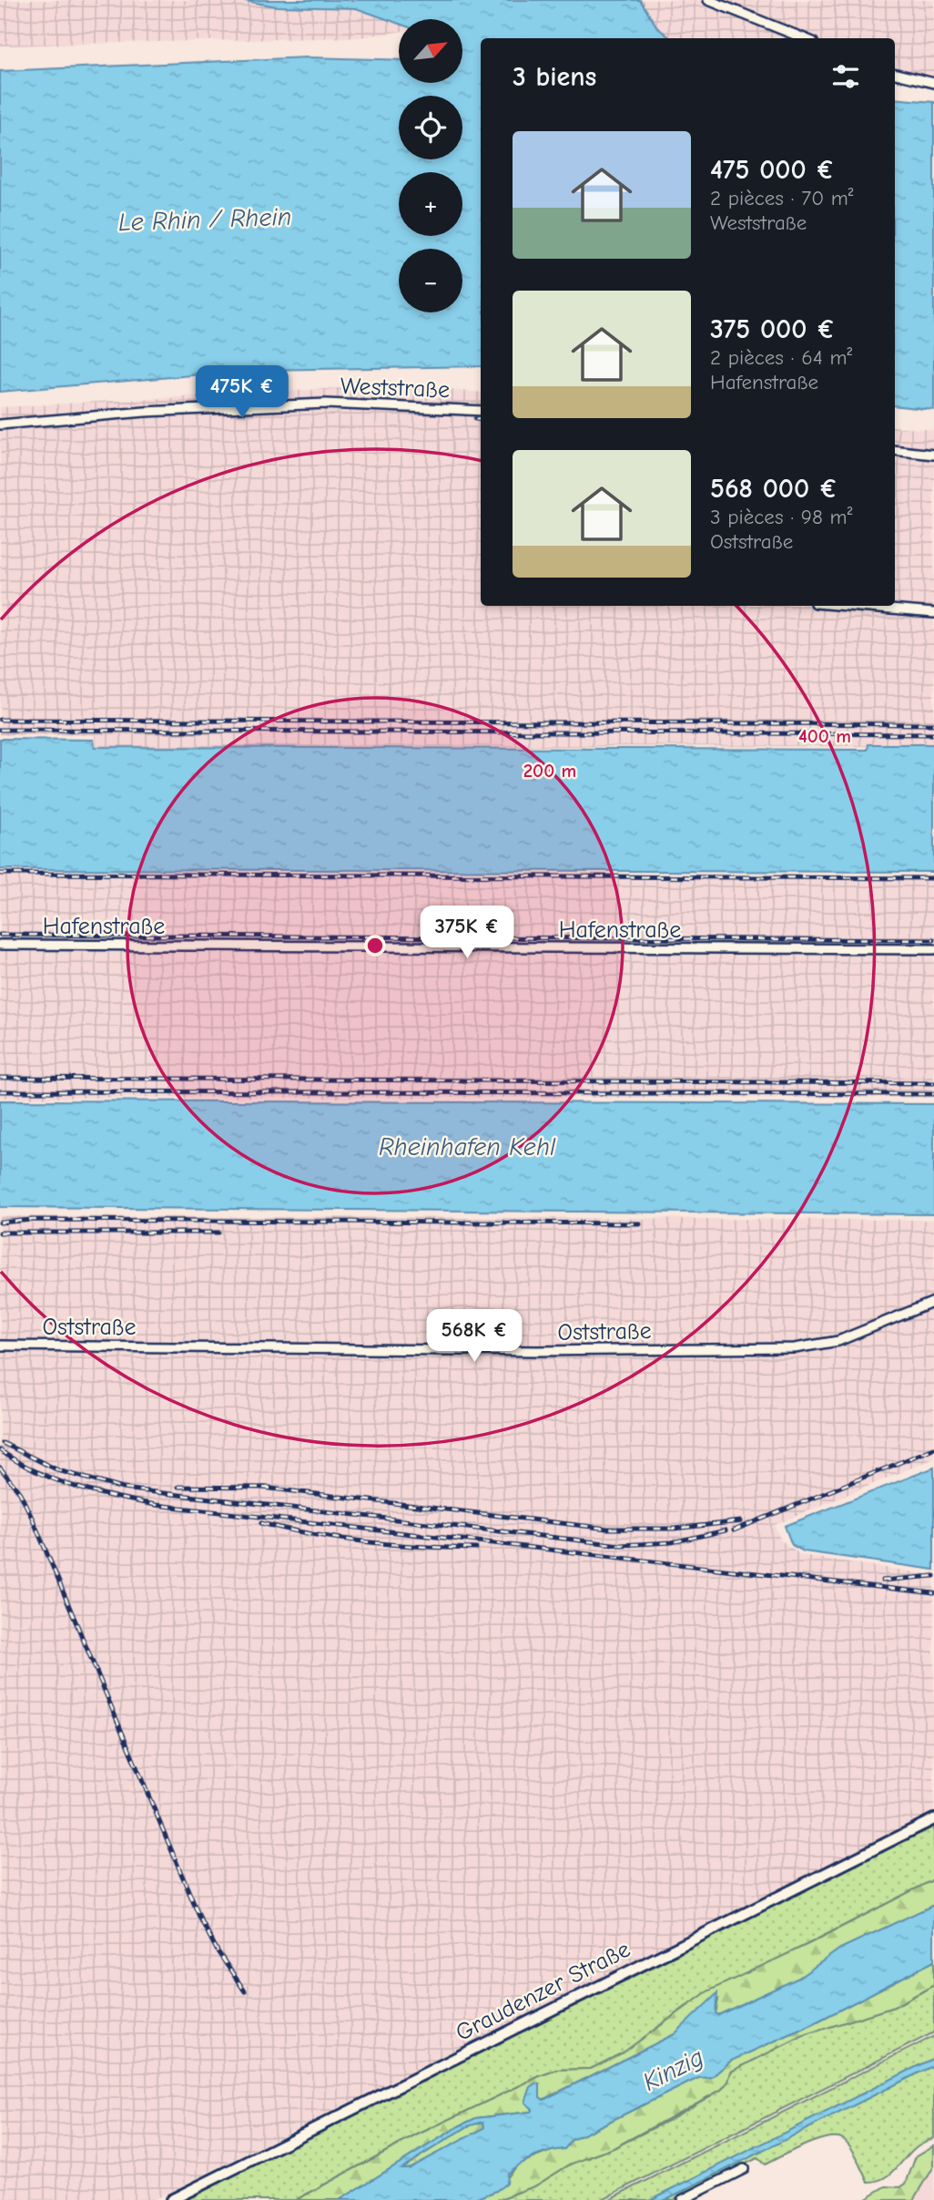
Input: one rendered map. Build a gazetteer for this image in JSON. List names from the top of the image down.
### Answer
{
  "streets": {
    "street": [
      "Weststraße",
      "Hafenstraße",
      "Oststraße",
      "Graudenzer Straße"
    ]
  },
  "water": ["Le Rhin / Rhein", "Rheinhafen Kehl", "Kinzig"],
  "north": "top right",
  "page": {
    "map_buttons": ["+", "−"],
    "heading": "3 biens",
    "list": [
      {
        "name": "475 000 €",
        "note": "2 pièces · 70 m² · Weststraße"
      },
      {
        "name": "375 000 €",
        "note": "2 pièces · 64 m² · Hafenstraße"
      },
      {
        "name": "568 000 €",
        "note": "3 pièces · 98 m² · Oststraße"
      }
    ],
    "price": ["475K €", "375K €", "568K €"]
  },
  "rings": ["400 m", "200 m"]
}
